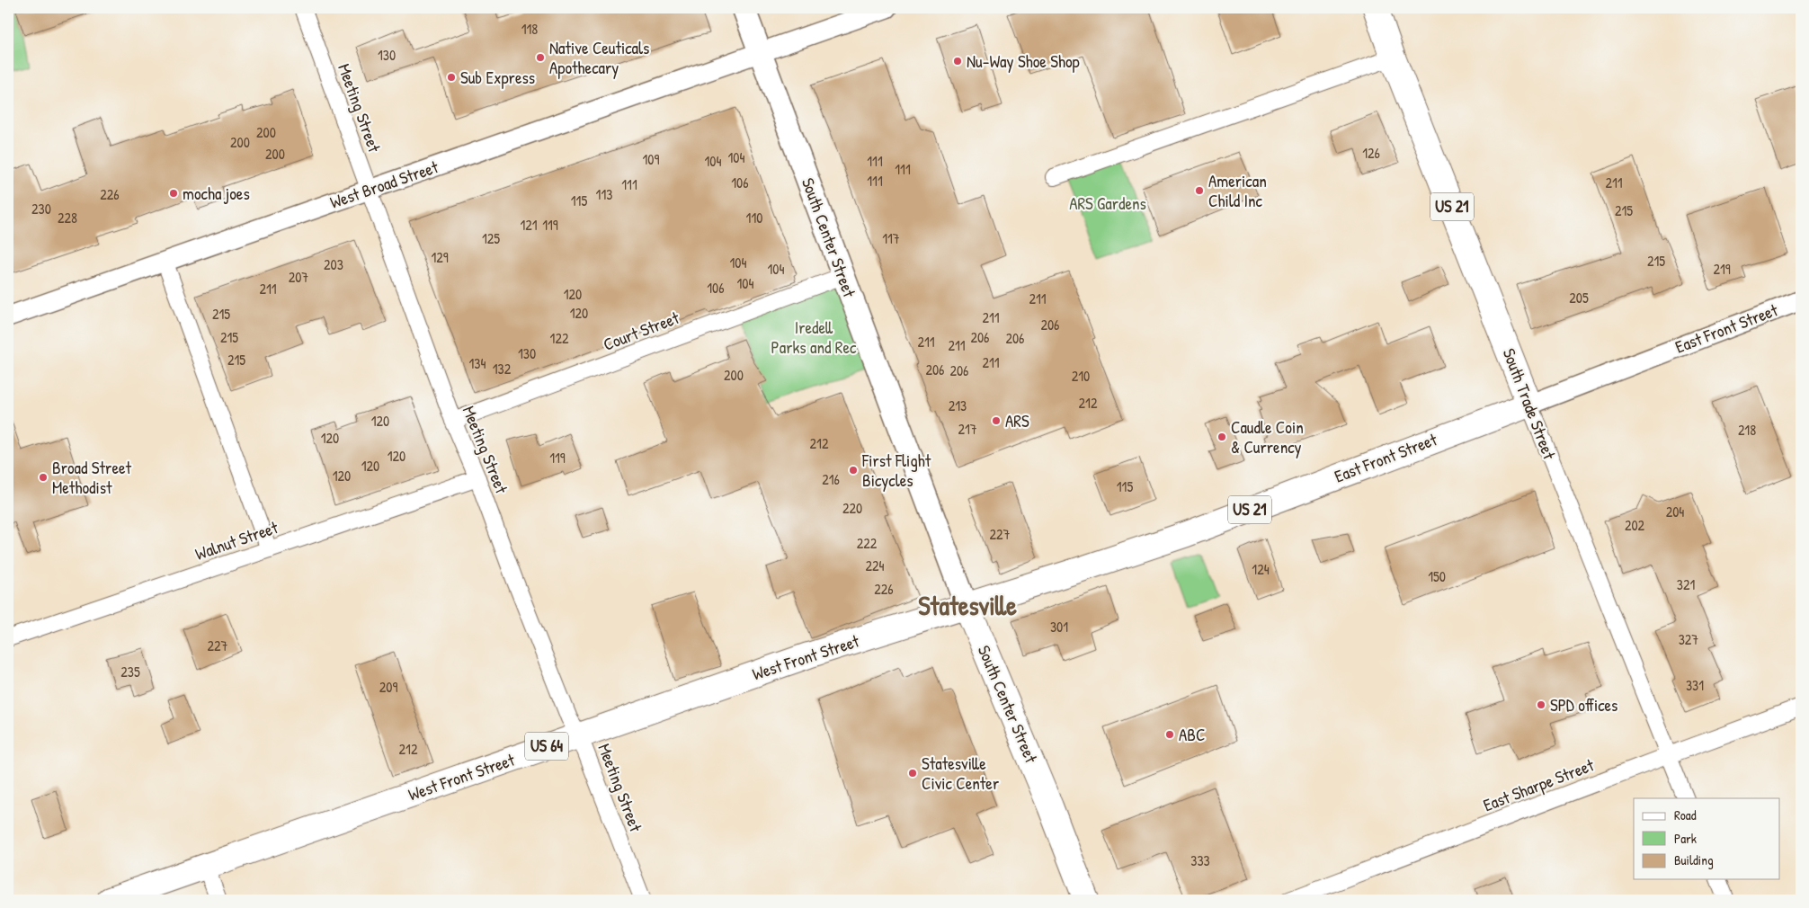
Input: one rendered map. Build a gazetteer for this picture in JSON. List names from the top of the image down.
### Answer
{
  "streets": {
    "main road": [
      "US 21",
      "South Center Street",
      "East Front Street",
      "South Trade Street",
      "West Front Street",
      "US 64"
    ],
    "street": [
      "Meeting Street",
      "West Broad Street",
      "Court Street",
      "Walnut Street",
      "East Sharpe Street"
    ]
  },
  "crossings": [
    ["Meeting Street", "West Broad Street"],
    ["Meeting Street", "Court Street"],
    ["Meeting Street", "Walnut Street"],
    ["Meeting Street", "West Front Street"],
    ["West Broad Street", "South Center Street"],
    ["South Center Street", "East Front Street"],
    ["South Center Street", "Court Street"],
    ["South Center Street", "West Front Street"],
    ["East Front Street", "South Trade Street"],
    ["East Front Street", "West Front Street"],
    ["South Trade Street", "East Sharpe Street"]
  ],
  "districts": ["Statesville"],
  "parks": ["ARS Gardens", "Iredell Parks and Rec"],
  "places": [
    "Native Ceuticals Apothecary",
    "Nu-Way Shoe Shop",
    "Sub Express",
    "American Child Inc",
    "mocha joes",
    "ARS",
    "Caudle Coin & Currency",
    "First Flight Bicycles",
    "Broad Street Methodist",
    "SPD offices",
    "ABC",
    "Statesville Civic Center"
  ],
  "house_numbers": [
    "118",
    "130",
    "200",
    "200",
    "126",
    "200",
    "104",
    "109",
    "104",
    "111",
    "111",
    "111",
    "106",
    "211",
    "111",
    "226",
    "113",
    "115",
    "230",
    "215",
    "228",
    "110",
    "121",
    "119",
    "125",
    "117",
    "129",
    "215",
    "104",
    "203",
    "104",
    "219",
    "207",
    "104",
    "106",
    "211",
    "120",
    "205",
    "211",
    "120",
    "215",
    "211",
    "206",
    "215",
    "206",
    "122",
    "206",
    "211",
    "211",
    "130",
    "215",
    "211",
    "134",
    "132",
    "206",
    "206",
    "200",
    "210",
    "212",
    "213",
    "120",
    "217",
    "218",
    "120",
    "212",
    "120",
    "119",
    "120",
    "120",
    "216",
    "115",
    "220",
    "204",
    "202",
    "227",
    "222",
    "224",
    "124",
    "150",
    "321",
    "226",
    "301",
    "327",
    "227",
    "235",
    "331",
    "209",
    "212",
    "333"
  ],
  "legend": ["Road", "Park", "Building"]
}
